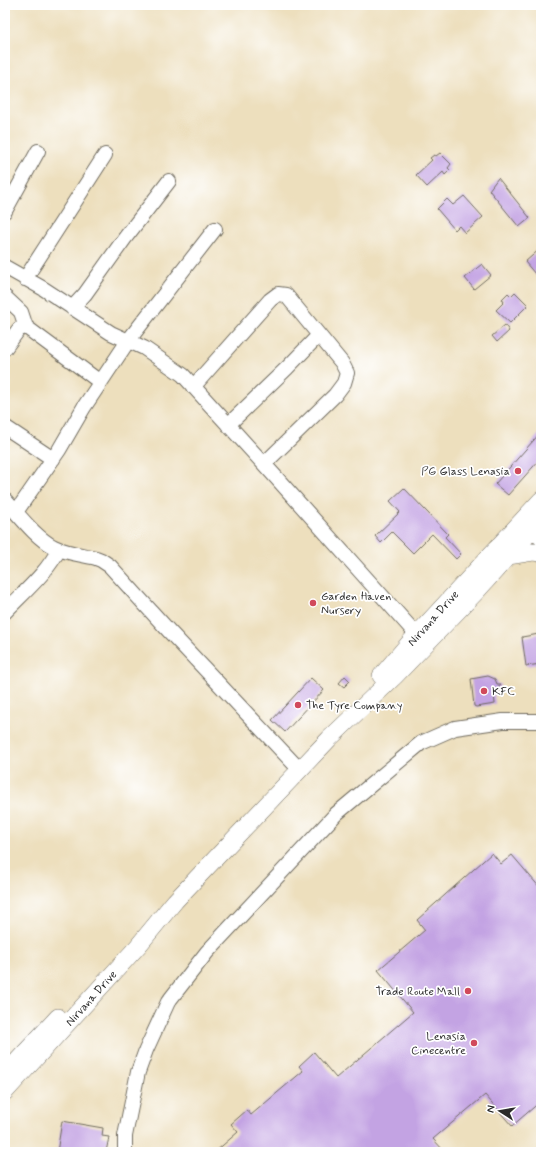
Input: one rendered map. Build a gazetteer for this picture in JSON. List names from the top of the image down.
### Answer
{
  "streets": {
    "main road": ["Nirvana Drive"]
  },
  "places": [
    "PG Glass Lenasia",
    "Garden Haven Nursery",
    "KFC",
    "The Tyre Company",
    "Trade Route Mall",
    "Lenasia Cinecentre"
  ],
  "north": "left"
}
